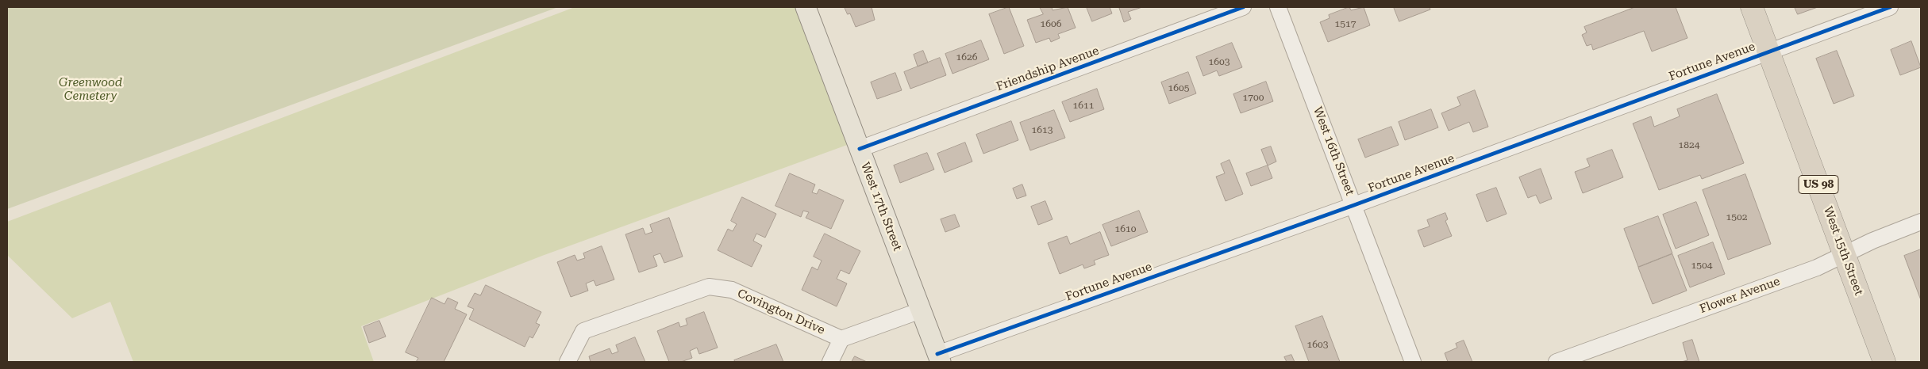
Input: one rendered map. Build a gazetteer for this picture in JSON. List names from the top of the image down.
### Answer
{
  "streets": {
    "highway": ["US 98", "West 15th Street"],
    "main road": ["West 17th Street"],
    "street": [
      "Fortune Avenue",
      "Friendship Avenue",
      "West 16th Street",
      "Flower Avenue",
      "Covington Drive"
    ]
  },
  "crossings": [
    ["Fortune Avenue", "West 16th Street"],
    ["Fortune Avenue", "West 17th Street"],
    ["Fortune Avenue", "West 15th Street"],
    ["Friendship Avenue", "West 17th Street"],
    ["West 15th Street", "Flower Avenue"]
  ],
  "parks": ["Greenwood Cemetery"],
  "house_numbers": [
    "1606",
    "1517",
    "1626",
    "1603",
    "1605",
    "1700",
    "1611",
    "1613",
    "1824",
    "1502",
    "1610",
    "1504",
    "1603"
  ]
}
